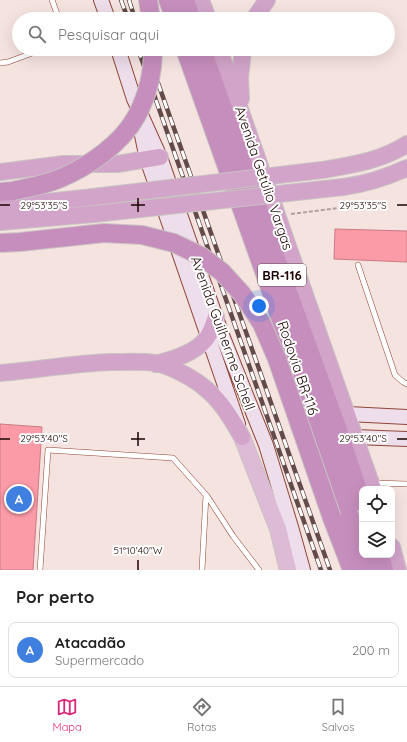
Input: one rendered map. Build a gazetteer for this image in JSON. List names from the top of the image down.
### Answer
{
  "streets": {
    "highway": ["Avenida Getúlio Vargas", "BR-116", "Rodovia BR-116"],
    "main road": ["Avenida Guilherme Schell"]
  },
  "page": {
    "search": "Pesquisar aqui",
    "pins": "A",
    "heading": "Por perto",
    "list": [
      {
        "mark": "A",
        "name": "Atacadão",
        "note": "Supermercado",
        "value": "200 m"
      }
    ],
    "nav": ["Mapa", "Rotas", "Salvos"]
  },
  "coordinates": ["29°53'35\"S", "29°53'40\"S", "51°10'40\"W"]
}
